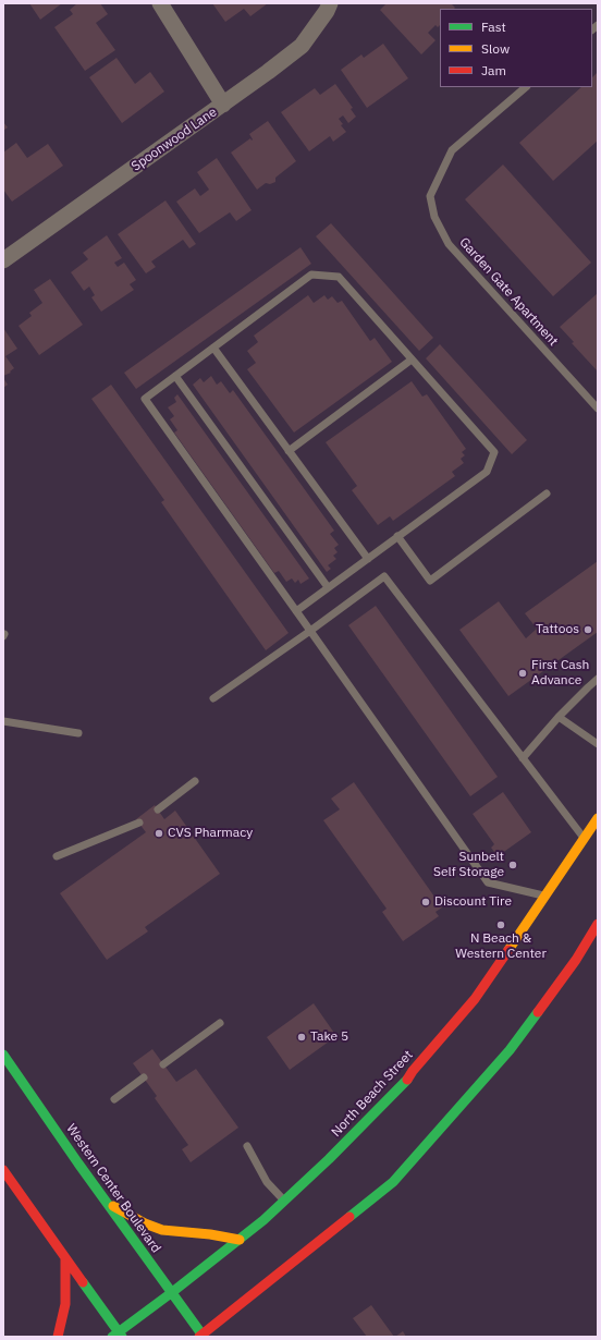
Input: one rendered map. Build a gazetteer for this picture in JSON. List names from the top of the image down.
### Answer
{
  "streets": {
    "main road": ["North Beach Street", "Western Center Boulevard"],
    "street": ["Spoonwood Lane"],
    "lane": ["Garden Gate Apartment"]
  },
  "crossings": [
    ["North Beach Street", "Western Center Boulevard"]
  ],
  "places": [
    "Tattoos",
    "First Cash Advance",
    "CVS Pharmacy",
    "Sunbelt Self Storage",
    "Discount Tire",
    "N Beach & Western Center",
    "Take 5"
  ],
  "legend": ["Fast", "Slow", "Jam"]
}
